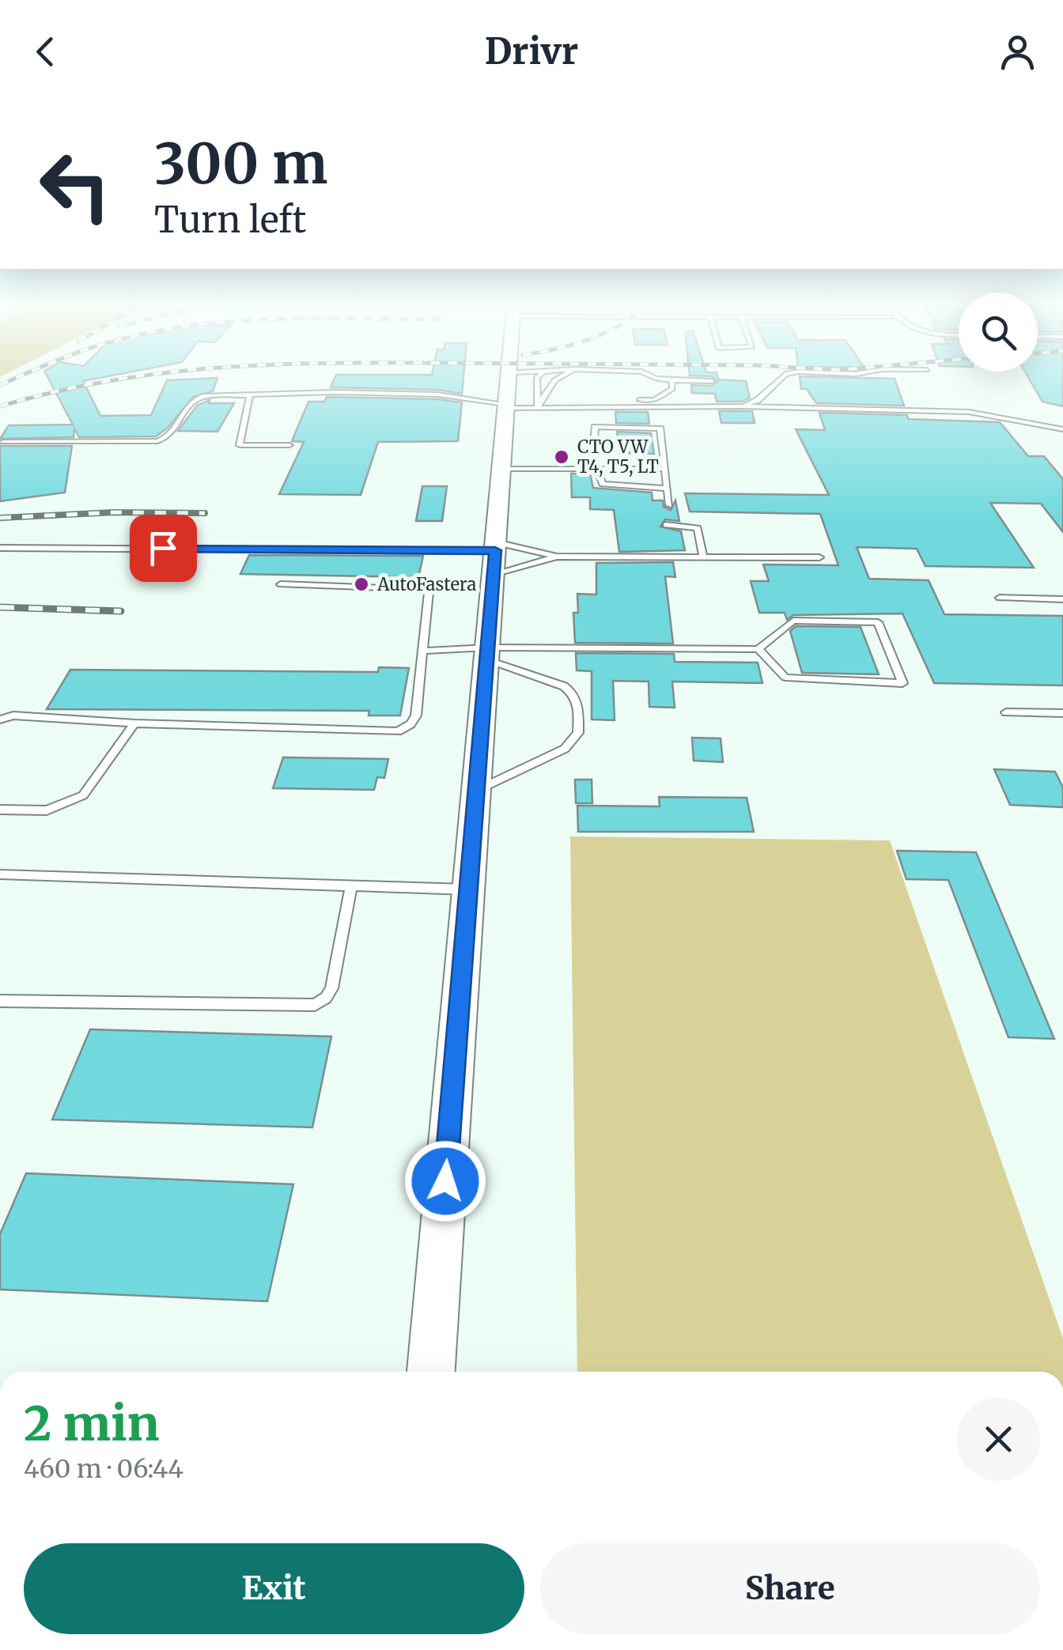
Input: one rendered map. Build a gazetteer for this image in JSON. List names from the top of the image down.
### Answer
{
  "places": ["СТО VW T4, T5, LT", "AutoFastera"],
  "page": {
    "header": "Drivr",
    "turn": ["300 m", "Turn left"],
    "heading": ["2 min", "460 m · 06:44"],
    "buttons": ["Exit", "Share"]
  }
}
